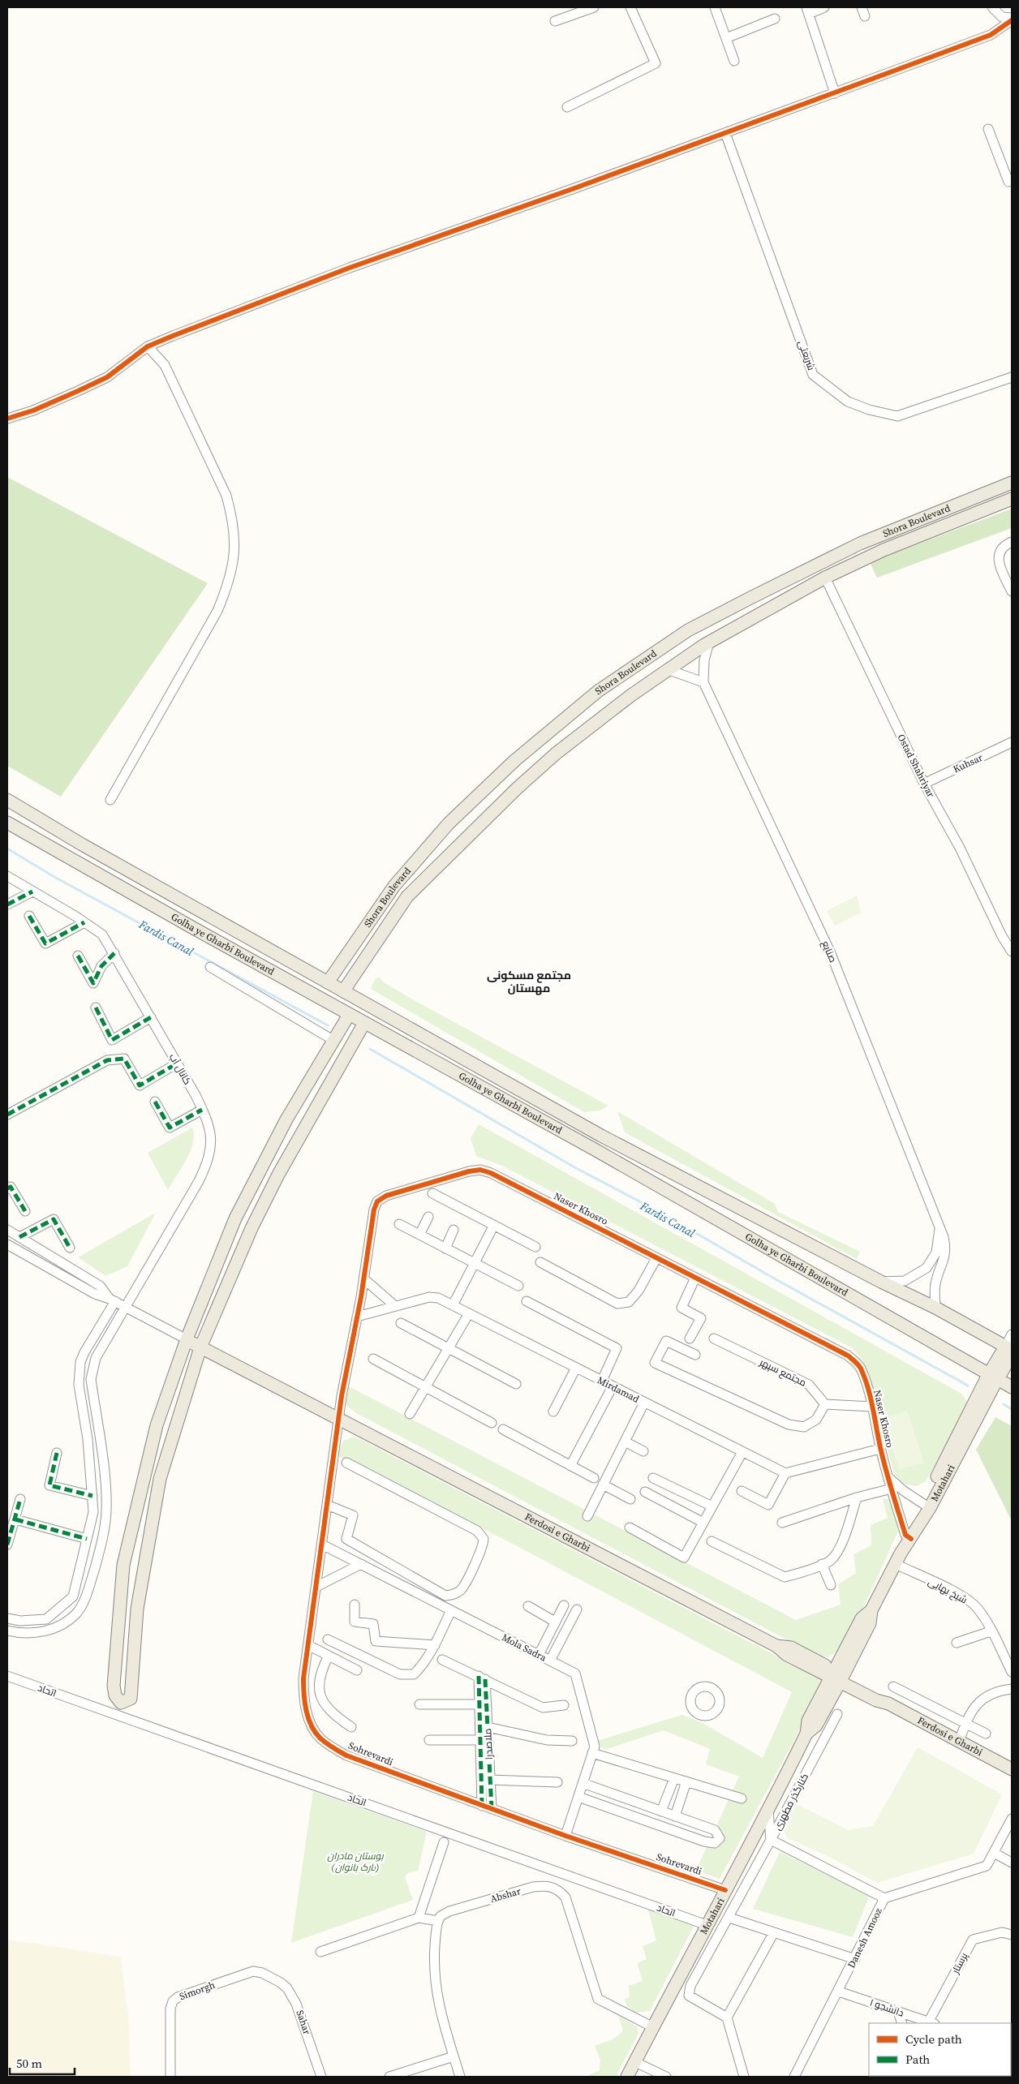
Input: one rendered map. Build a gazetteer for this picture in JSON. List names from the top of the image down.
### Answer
{
  "streets": {
    "main road": [
      "Shora Boulevard",
      "Golha ye Gharbi Boulevard",
      "Motahari",
      "Ferdosi e Gharbi"
    ],
    "street": [
      "شریعتی",
      "Kuhsar",
      "Ostad Shahriyar",
      "صنایع",
      "کانال آب",
      "Naser Khosro",
      "مجتمع سپهر",
      "Mirdamad",
      "شیخ بهایی",
      "Mola Sadra",
      "اتحاد",
      "ملاصدرا",
      "Sohrevardi",
      "کنارگذر مطهری",
      "Abshar",
      "Danesh Amooz",
      "پرستار",
      "Simorgh",
      "دانشجو ۱",
      "Sahar"
    ]
  },
  "crossings": [
    ["Shora Boulevard", "Ostad Shahriyar"],
    ["Shora Boulevard", "Golha ye Gharbi Boulevard"],
    ["Kuhsar", "Ostad Shahriyar"],
    ["Golha ye Gharbi Boulevard", "صنایع"],
    ["Golha ye Gharbi Boulevard", "Motahari"],
    ["Naser Khosro", "Mirdamad"],
    ["Naser Khosro", "Motahari"],
    ["Naser Khosro", "Ferdosi e Gharbi"],
    ["Naser Khosro", "Sohrevardi"],
    ["Motahari", "Ferdosi e Gharbi"],
    ["Motahari", "شیخ بهایی"],
    ["Motahari", "اتحاد"],
    ["Motahari", "Sohrevardi"],
    ["Motahari", "Abshar"],
    ["Ferdosi e Gharbi", "Sohrevardi"],
    ["Mola Sadra", "Sohrevardi"],
    ["ملاصدرا", "Sohrevardi"],
    ["کنارگذر مطهری", "Danesh Amooz"],
    ["Danesh Amooz", "دانشجو ۱"],
    ["پرستار", "دانشجو ۱"],
    ["Simorgh", "Sahar"]
  ],
  "districts": ["مجتمع مسکونی مهستان"],
  "water": ["Fardis Canal"],
  "parks": ["بوستان مادران (پارک بانوان)"],
  "legend": ["Cycle path", "Path"],
  "scale_bar": "50 m"
}
